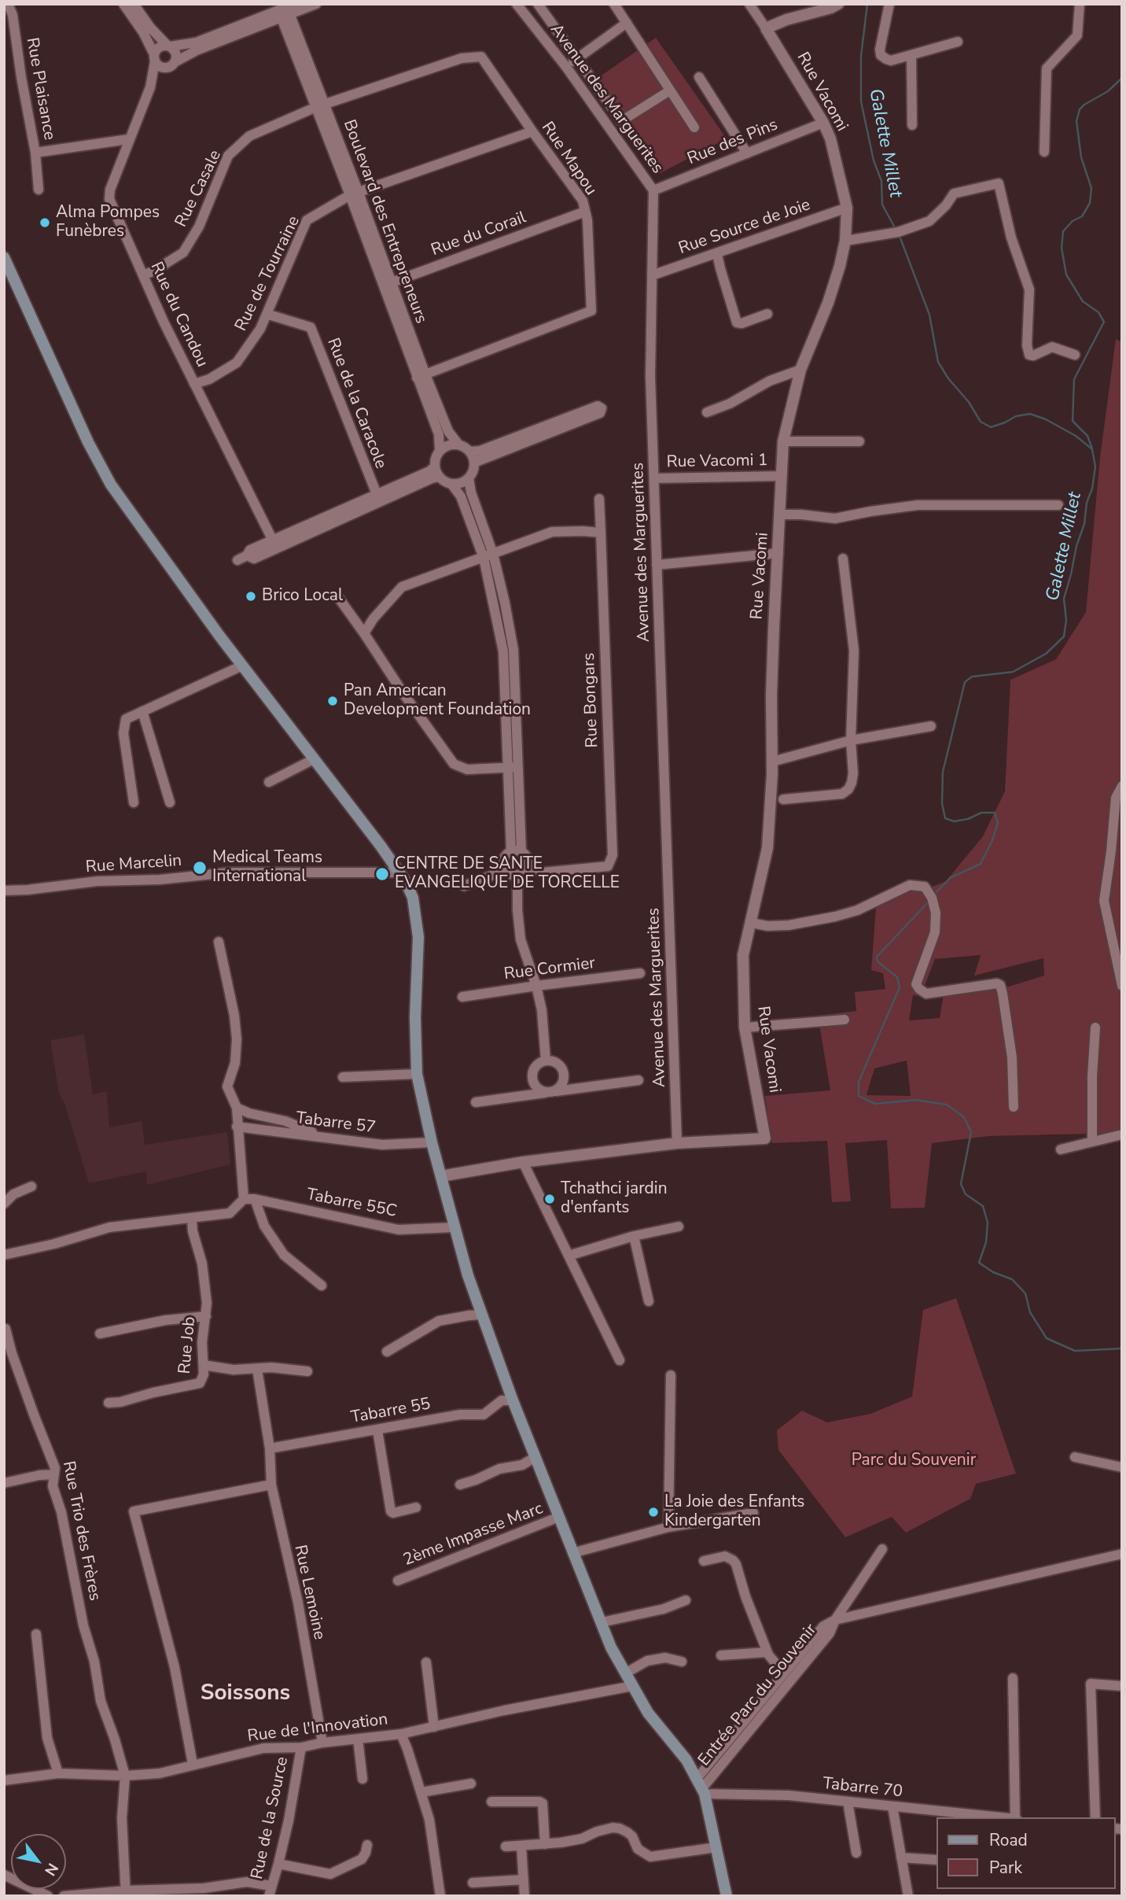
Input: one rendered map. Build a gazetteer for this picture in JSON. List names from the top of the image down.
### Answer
{
  "streets": {
    "street": [
      "Rue Plaisance",
      "Rue Vacomi",
      "Avenue des Marguerites",
      "Rue des Pins",
      "Rue Mapou",
      "Rue Casale",
      "Boulevard des Entrepreneurs",
      "Rue Source de Joie",
      "Rue du Corail",
      "Rue de Tourraine",
      "Rue du Candou",
      "Rue de la Caracole",
      "Rue Vacomi 1",
      "Rue Bongars",
      "Rue Marcelin",
      "Rue Cormier",
      "Tabarre 57",
      "Tabarre 55C",
      "Rue Job",
      "Tabarre 55",
      "Rue Trio des Frères",
      "2ème Impasse Marc",
      "Rue Lemoine",
      "Entrée Parc du Souvenir",
      "Rue de l'Innovation",
      "Tabarre 70",
      "Rue de la Source"
    ]
  },
  "crossings": [
    ["Rue Plaisance", "Rue du Candou"],
    ["Rue Vacomi", "Avenue des Marguerites"],
    ["Rue Vacomi", "Rue des Pins"],
    ["Rue Vacomi", "Rue Source de Joie"],
    ["Rue Vacomi", "Rue Vacomi 1"],
    ["Avenue des Marguerites", "Rue des Pins"],
    ["Avenue des Marguerites", "Rue Source de Joie"],
    ["Avenue des Marguerites", "Rue Vacomi 1"],
    ["Rue Mapou", "Rue Casale"],
    ["Rue Mapou", "Boulevard des Entrepreneurs"],
    ["Rue Mapou", "Rue du Corail"],
    ["Rue Mapou", "Rue de Tourraine"],
    ["Rue Casale", "Boulevard des Entrepreneurs"],
    ["Rue Casale", "Rue du Candou"],
    ["Boulevard des Entrepreneurs", "Rue du Corail"],
    ["Boulevard des Entrepreneurs", "Rue de Tourraine"],
    ["Rue de Tourraine", "Rue du Candou"],
    ["Rue de Tourraine", "Rue de la Caracole"],
    ["Tabarre 55", "Rue Lemoine"],
    ["Rue Trio des Frères", "Rue de l'Innovation"],
    ["Rue Lemoine", "Rue de l'Innovation"],
    ["Entrée Parc du Souvenir", "Tabarre 70"],
    ["Rue de l'Innovation", "Rue de la Source"]
  ],
  "districts": ["Soissons"],
  "water": ["Galette Millet"],
  "parks": ["Parc du Souvenir"],
  "places": [
    "Alma Pompes Funèbres",
    "Brico Local",
    "Pan American Development Foundation",
    "Medical Teams International",
    "CENTRE DE SANTE EVANGELIQUE DE TORCELLE",
    "Tchathci jardin d'enfants",
    "La Joie des Enfants Kindergarten"
  ],
  "legend": ["Road", "Park"],
  "north": "bottom right"
}
